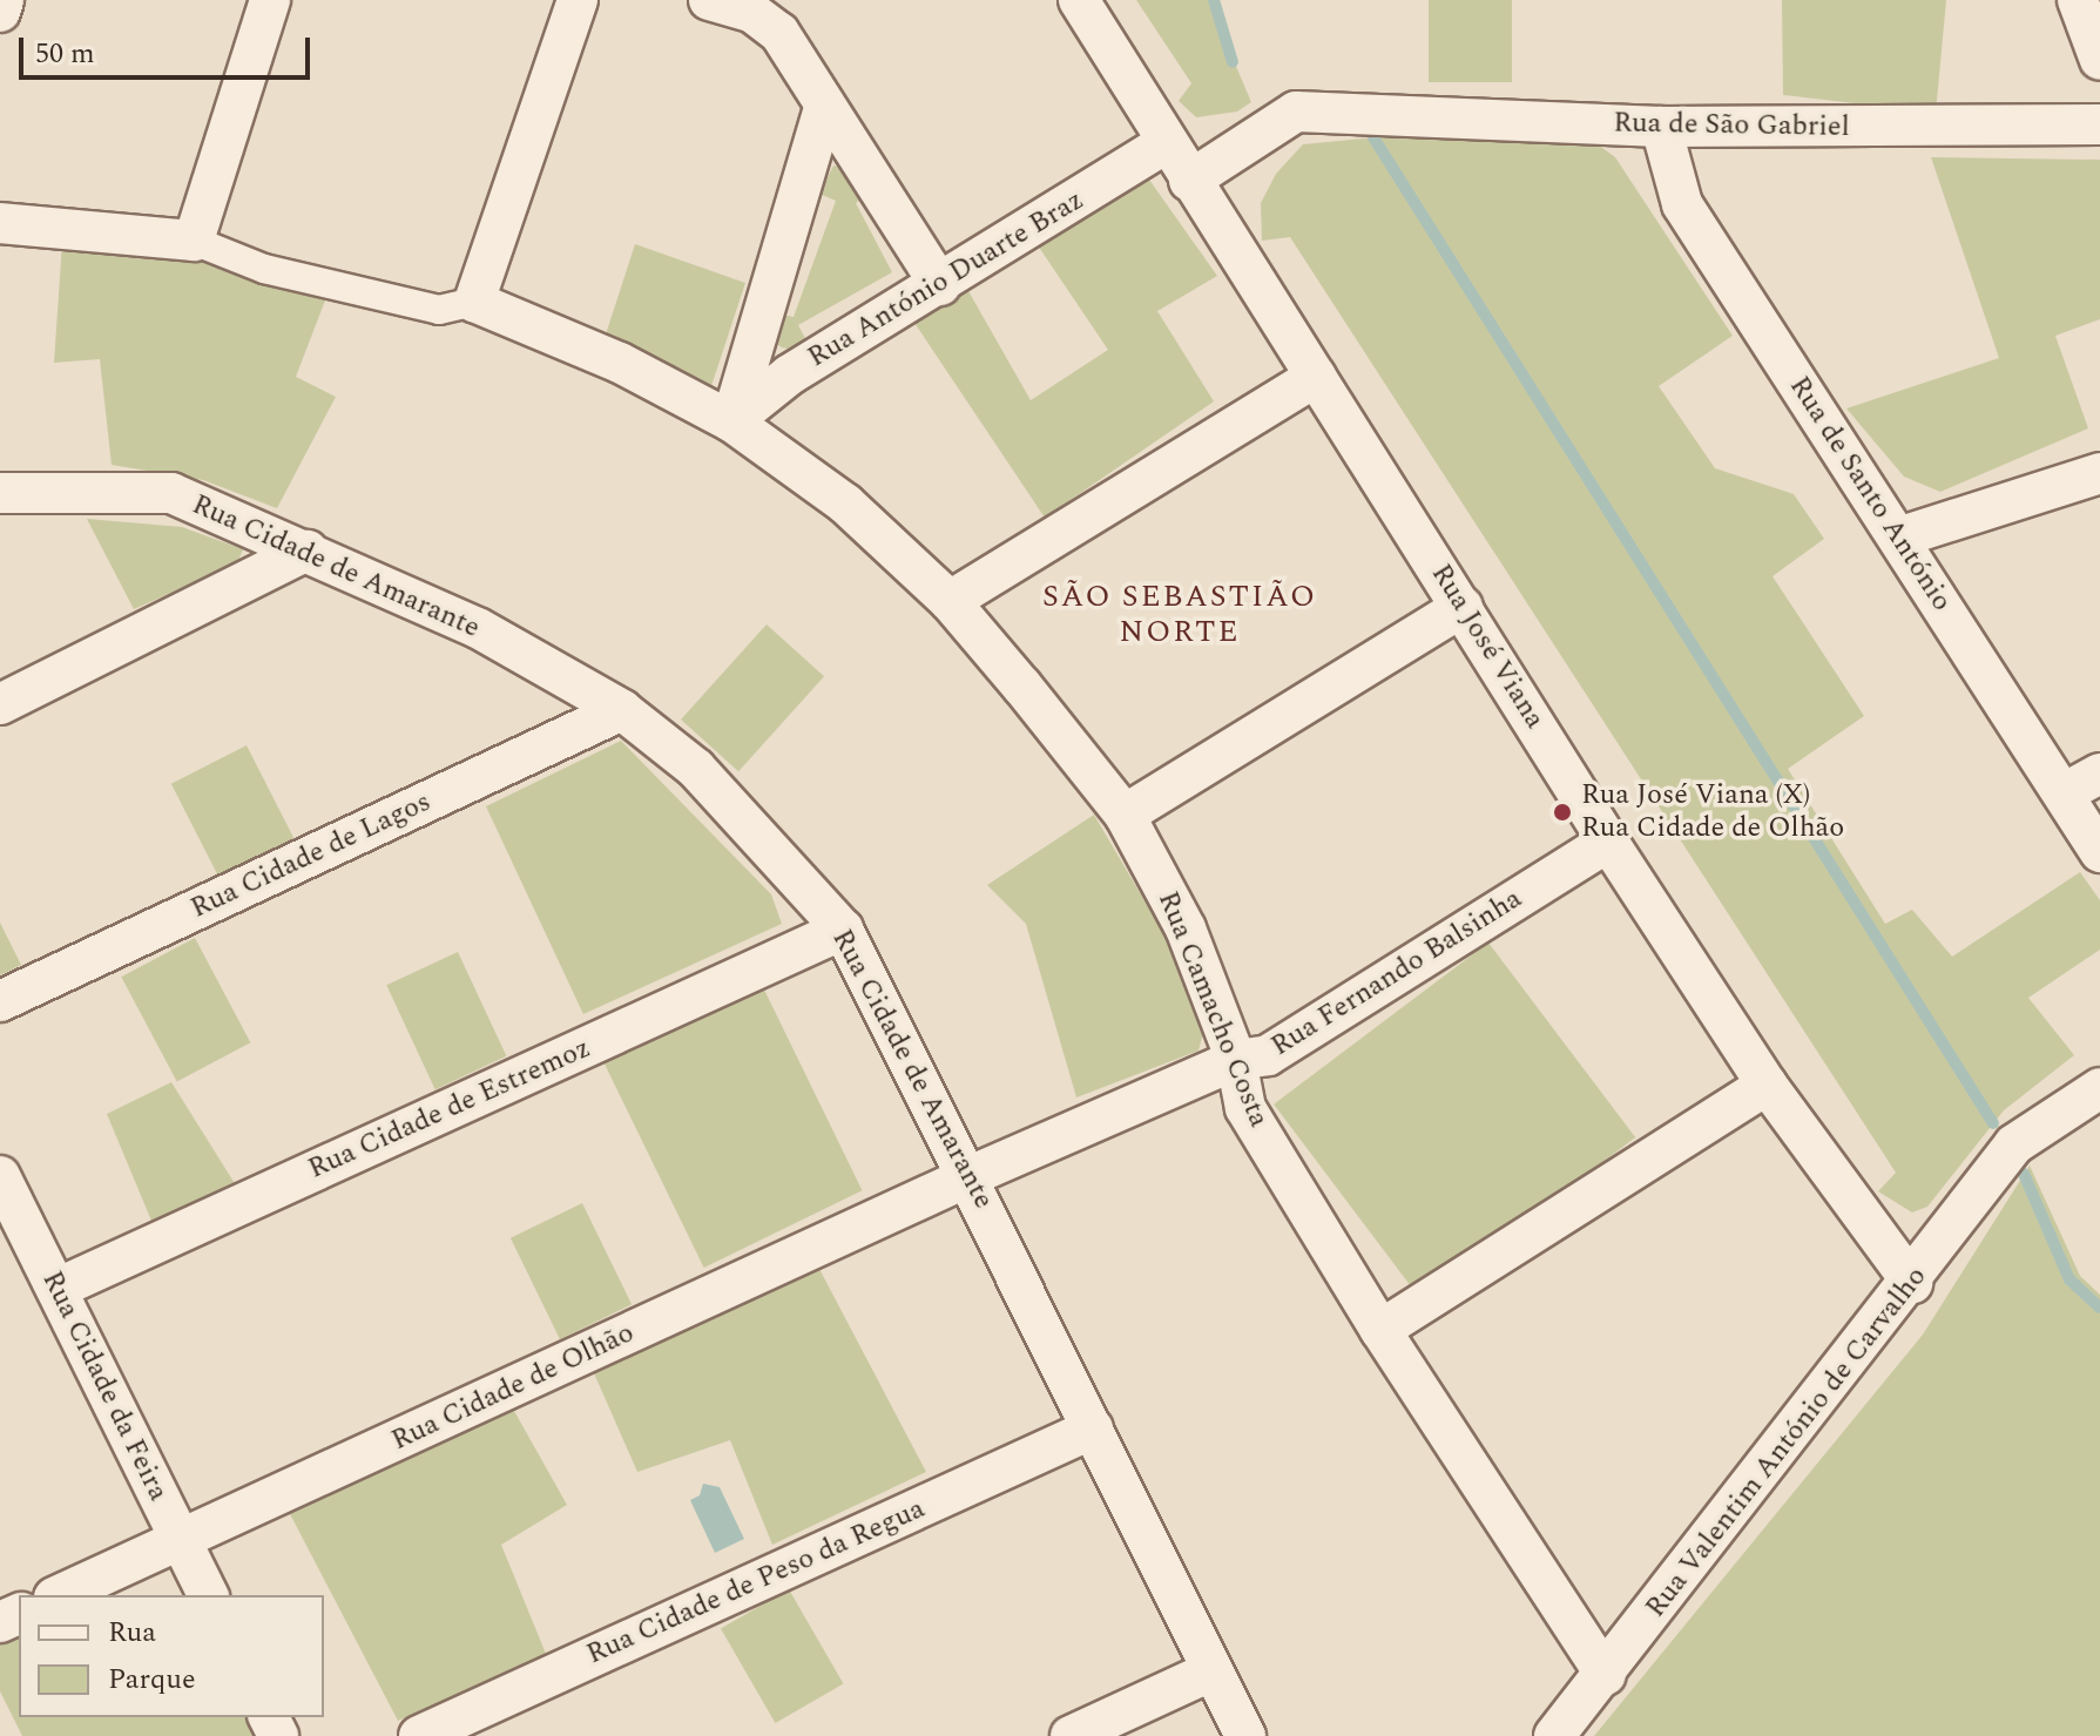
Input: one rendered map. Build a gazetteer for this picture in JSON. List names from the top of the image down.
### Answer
{
  "streets": {
    "street": [
      "Rua de São Gabriel",
      "Rua António Duarte Braz",
      "Rua de Santo António",
      "Rua Cidade de Amarante",
      "Rua José Viana",
      "Rua Cidade de Lagos",
      "Rua Fernando Balsinha",
      "Rua Camacho Costa",
      "Rua Cidade de Estremoz",
      "Rua Cidade da Feira",
      "Rua Cidade de Olhão",
      "Rua Valentim António de Carvalho",
      "Rua Cidade de Peso da Regua"
    ]
  },
  "crossings": [
    ["Rua de São Gabriel", "Rua de Santo António"],
    ["Rua de São Gabriel", "Rua José Viana"],
    ["Rua António Duarte Braz", "Rua José Viana"],
    ["Rua António Duarte Braz", "Rua Camacho Costa"],
    ["Rua Cidade de Amarante", "Rua Cidade de Lagos"],
    ["Rua Cidade de Amarante", "Rua Fernando Balsinha"],
    ["Rua Cidade de Amarante", "Rua Cidade de Estremoz"],
    ["Rua Cidade de Amarante", "Rua Cidade de Olhão"],
    ["Rua Cidade de Amarante", "Rua Cidade de Peso da Regua"],
    ["Rua José Viana", "Rua Fernando Balsinha"],
    ["Rua José Viana", "Rua Valentim António de Carvalho"],
    ["Rua Fernando Balsinha", "Rua Camacho Costa"],
    ["Rua Fernando Balsinha", "Rua Cidade de Olhão"],
    ["Rua Camacho Costa", "Rua Valentim António de Carvalho"],
    ["Rua Cidade de Estremoz", "Rua Cidade da Feira"],
    ["Rua Cidade da Feira", "Rua Cidade de Olhão"]
  ],
  "districts": ["SÃO SEBASTIÃO NORTE"],
  "places": ["Rua José Viana (X) Rua Cidade de Olhão"],
  "legend": ["Rua", "Parque"],
  "scale_bar": "50 m"
}
